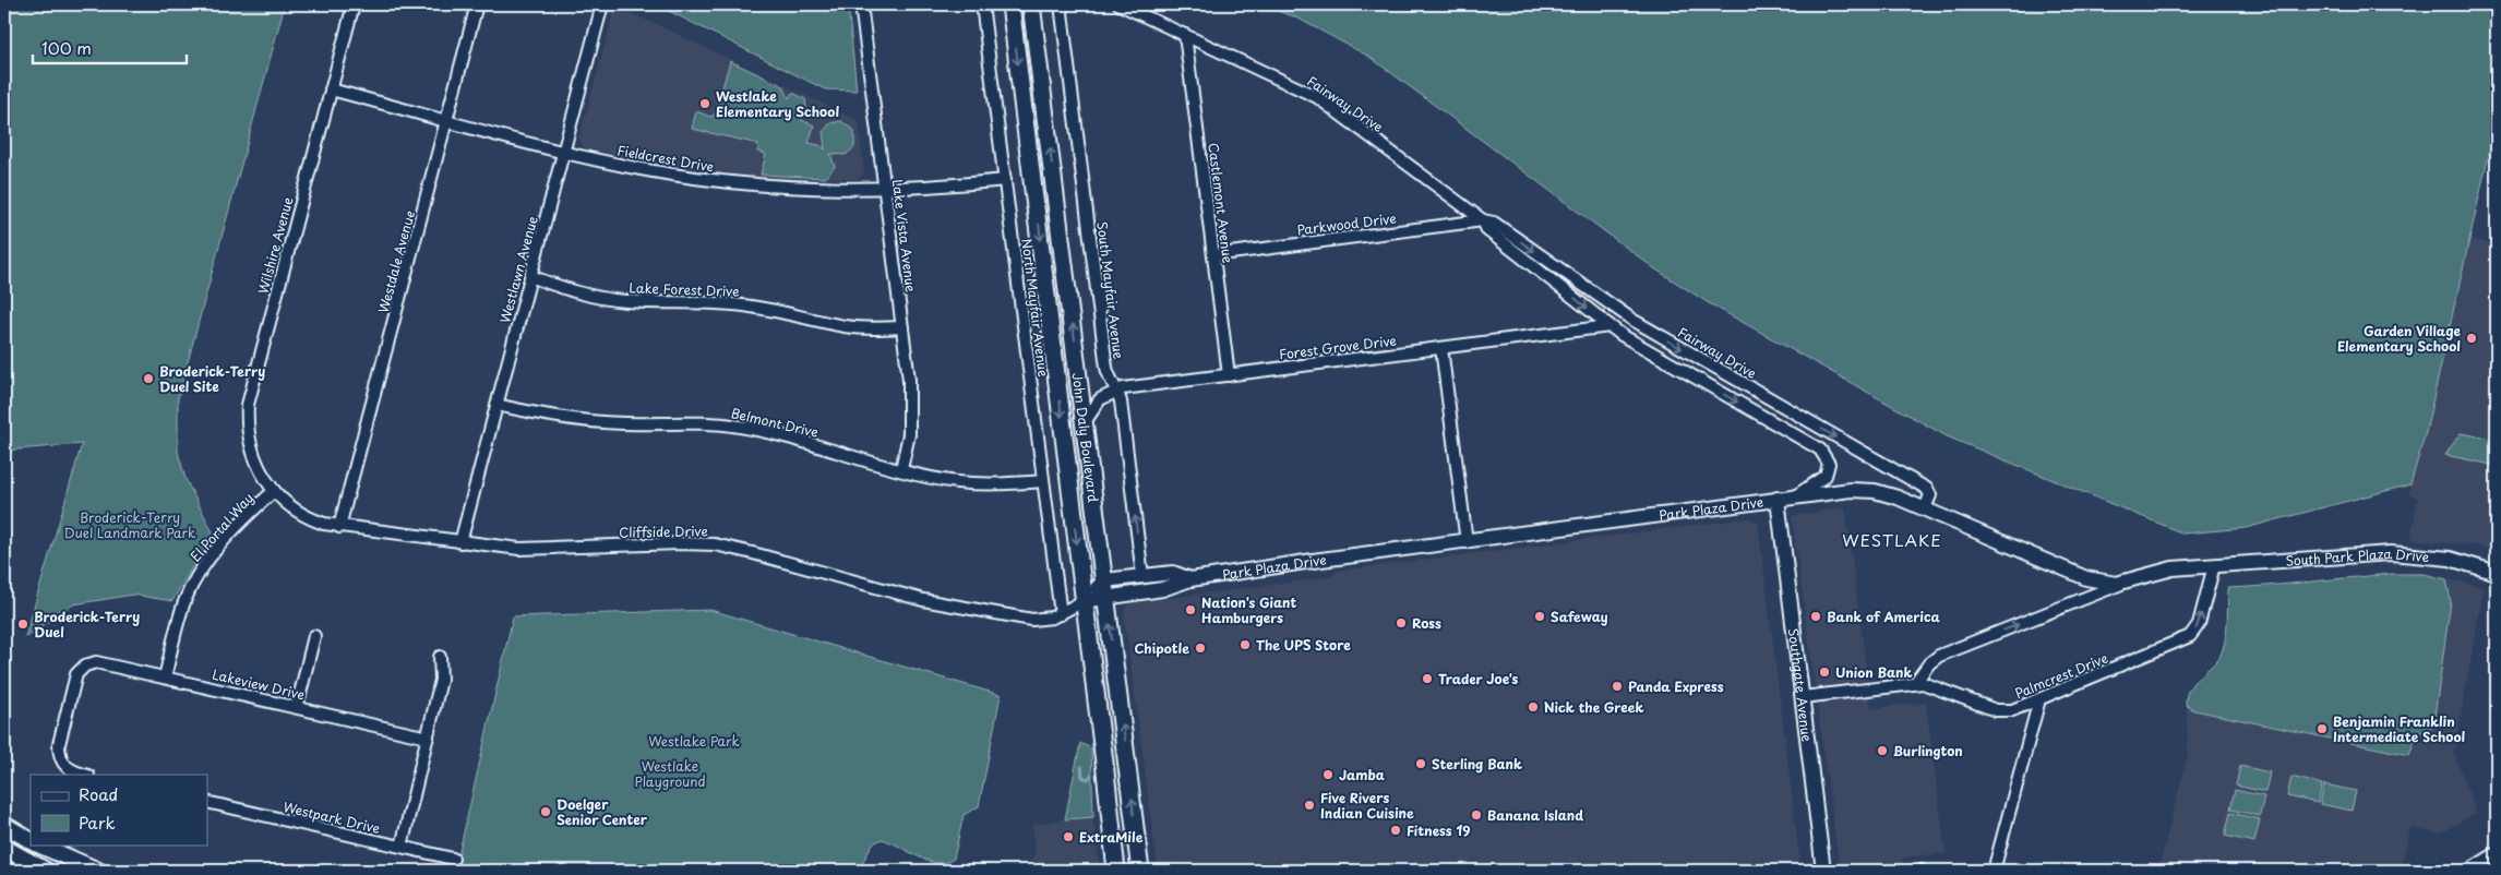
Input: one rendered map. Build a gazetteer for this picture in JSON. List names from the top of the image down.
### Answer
{
  "streets": {
    "main road": ["John Daly Boulevard"],
    "street": [
      "Fairway Drive",
      "Fieldcrest Drive",
      "Castlemont Avenue",
      "Parkwood Drive",
      "Lake Vista Avenue",
      "Wilshire Avenue",
      "Westdale Avenue",
      "Westlawn Avenue",
      "Lake Forest Drive",
      "South Mayfair Avenue",
      "North Mayfair Avenue",
      "Forest Grove Drive",
      "Belmont Drive",
      "Park Plaza Drive",
      "El Portal Way",
      "Cliffside Drive",
      "South Park Plaza Drive",
      "Palmcrest Drive",
      "Lakeview Drive",
      "Southgate Avenue",
      "Westpark Drive"
    ]
  },
  "crossings": [
    ["Fairway Drive", "Castlemont Avenue"],
    ["Fairway Drive", "Parkwood Drive"],
    ["Fairway Drive", "Forest Grove Drive"],
    ["Fairway Drive", "Park Plaza Drive"],
    ["Fieldcrest Drive", "Lake Vista Avenue"],
    ["Fieldcrest Drive", "Wilshire Avenue"],
    ["Fieldcrest Drive", "Westdale Avenue"],
    ["Fieldcrest Drive", "Westlawn Avenue"],
    ["Fieldcrest Drive", "North Mayfair Avenue"],
    ["Castlemont Avenue", "Parkwood Drive"],
    ["Castlemont Avenue", "Forest Grove Drive"],
    ["Lake Vista Avenue", "Lake Forest Drive"],
    ["Lake Vista Avenue", "Belmont Drive"],
    ["Wilshire Avenue", "El Portal Way"],
    ["Wilshire Avenue", "Cliffside Drive"],
    ["Westdale Avenue", "Cliffside Drive"],
    ["Westlawn Avenue", "Lake Forest Drive"],
    ["Westlawn Avenue", "Belmont Drive"],
    ["Westlawn Avenue", "Cliffside Drive"],
    ["South Mayfair Avenue", "Forest Grove Drive"],
    ["South Mayfair Avenue", "Park Plaza Drive"],
    ["North Mayfair Avenue", "Belmont Drive"],
    ["North Mayfair Avenue", "Cliffside Drive"],
    ["Forest Grove Drive", "John Daly Boulevard"],
    ["John Daly Boulevard", "Park Plaza Drive"],
    ["John Daly Boulevard", "Cliffside Drive"],
    ["Park Plaza Drive", "Cliffside Drive"],
    ["Park Plaza Drive", "South Park Plaza Drive"],
    ["Park Plaza Drive", "Palmcrest Drive"],
    ["Park Plaza Drive", "Southgate Avenue"],
    ["El Portal Way", "Cliffside Drive"],
    ["El Portal Way", "Lakeview Drive"],
    ["South Park Plaza Drive", "Palmcrest Drive"],
    ["Palmcrest Drive", "Southgate Avenue"]
  ],
  "one_way": ["Fairway Drive"],
  "districts": ["WESTLAKE"],
  "parks": ["Broderick-Terry Duel Landmark Park", "Westlake Park", "Westlake Playground"],
  "places": [
    "Westlake Elementary School",
    "Garden Village Elementary School",
    "Broderick-Terry Duel Site",
    "Nation's Giant Hamburgers",
    "Safeway",
    "Bank of America",
    "Ross",
    "Broderick-Terry Duel",
    "The UPS Store",
    "Chipotle",
    "Union Bank",
    "Trader Joe's",
    "Panda Express",
    "Nick the Greek",
    "Benjamin Franklin Intermediate School",
    "Burlington",
    "Sterling Bank",
    "Jamba",
    "Five Rivers Indian Cuisine",
    "Doelger Senior Center",
    "Banana Island",
    "Fitness 19",
    "ExtraMile"
  ],
  "legend": ["Road", "Park"],
  "scale_bar": "100 m"
}
